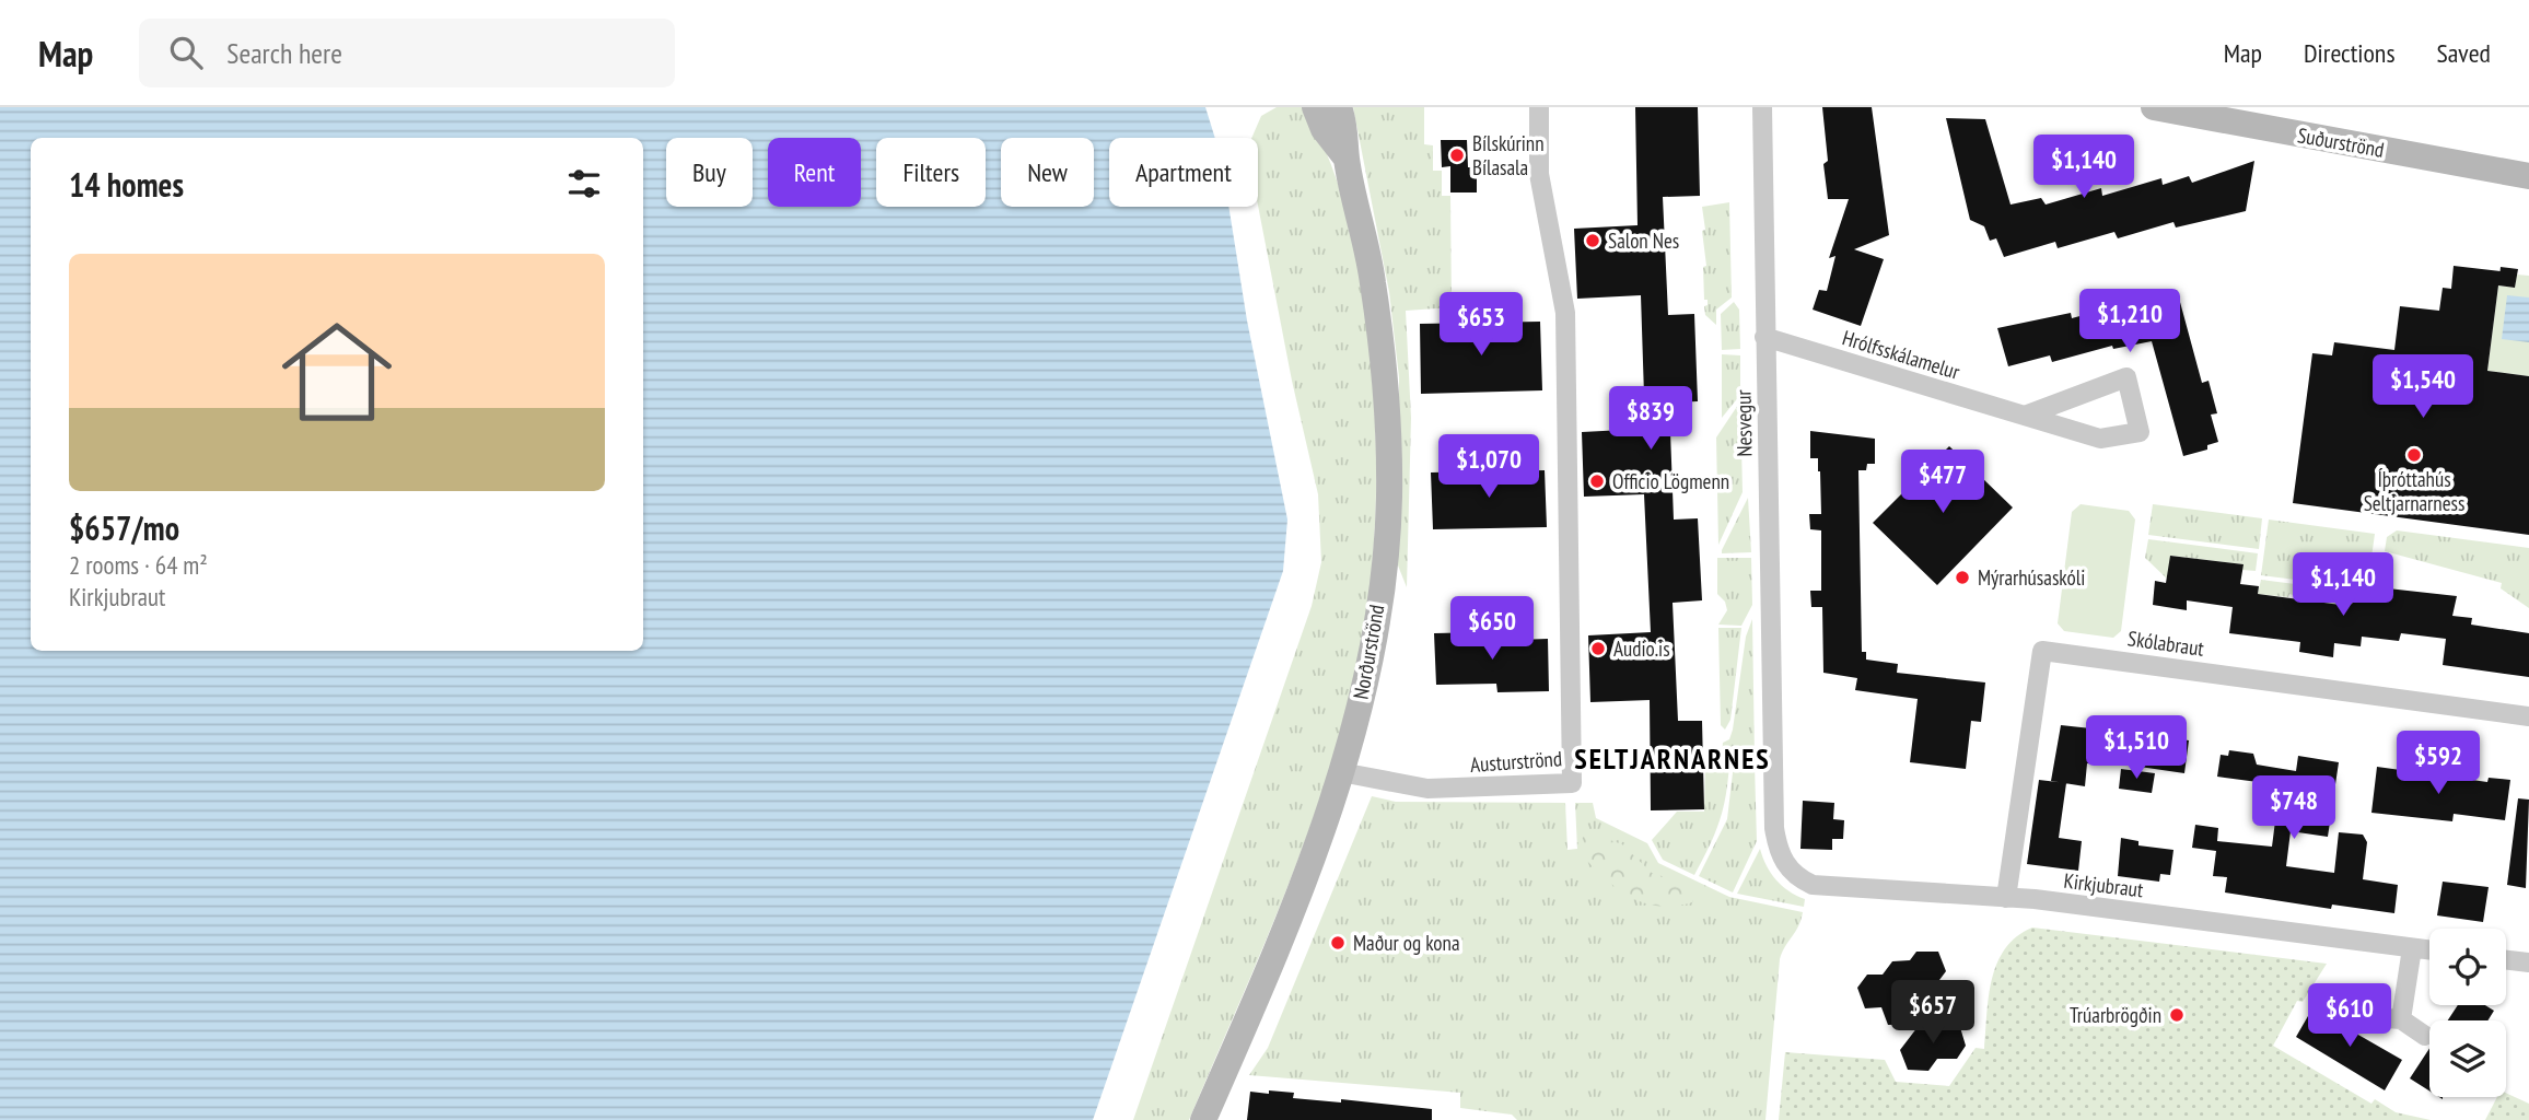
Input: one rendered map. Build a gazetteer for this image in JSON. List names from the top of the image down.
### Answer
{
  "streets": {
    "street": [
      "Suðurströnd",
      "Hrólfsskálamelur",
      "Nesvegur",
      "Skólabraut",
      "Norðurströnd",
      "Austurströnd",
      "Kirkjubraut"
    ]
  },
  "crossings": [
    ["Hrólfsskálamelur", "Nesvegur"],
    ["Nesvegur", "Kirkjubraut"],
    ["Skólabraut", "Kirkjubraut"],
    ["Norðurströnd", "Austurströnd"]
  ],
  "districts": ["SELTJARNARNES"],
  "places": [
    "Bílskúrinn Bílasala",
    "Salon Nes",
    "Íþróttahús Seltjarnarness",
    "Officio Lögmenn",
    "Mýrarhúsaskóli",
    "Audio.is",
    "Maður og kona",
    "Trúarbrögðin"
  ],
  "page": {
    "header": "Map",
    "search": "Search here",
    "nav": ["Map", "Directions", "Saved"],
    "price": [
      "$1,140",
      "$1,210",
      "$653",
      "$1,540",
      "$839",
      "$1,070",
      "$477",
      "$1,140",
      "$650",
      "$1,510",
      "$592",
      "$748",
      "$657",
      "$610"
    ],
    "chip": [
      "Buy",
      "Rent",
      "Filters",
      "New",
      "Apartment"
    ],
    "heading": "14 homes",
    "list": [
      {
        "name": "$657/mo",
        "note": "2 rooms · 64 m² · Kirkjubraut"
      }
    ]
  }
}
